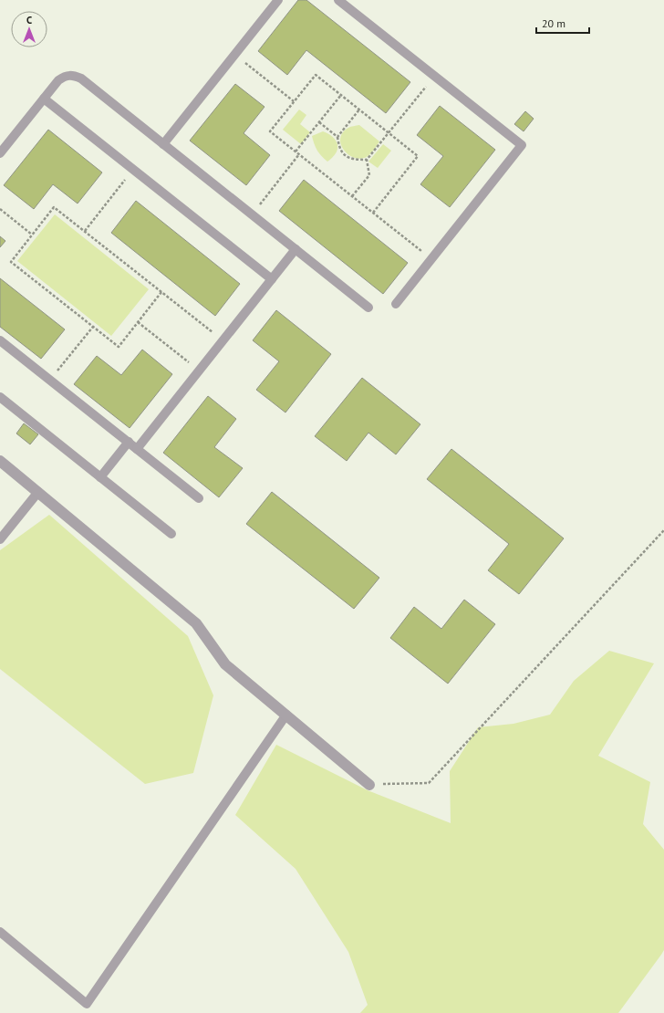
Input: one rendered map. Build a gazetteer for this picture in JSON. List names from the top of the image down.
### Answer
{
  "scale_bar": "20 m",
  "north": "top"
}
